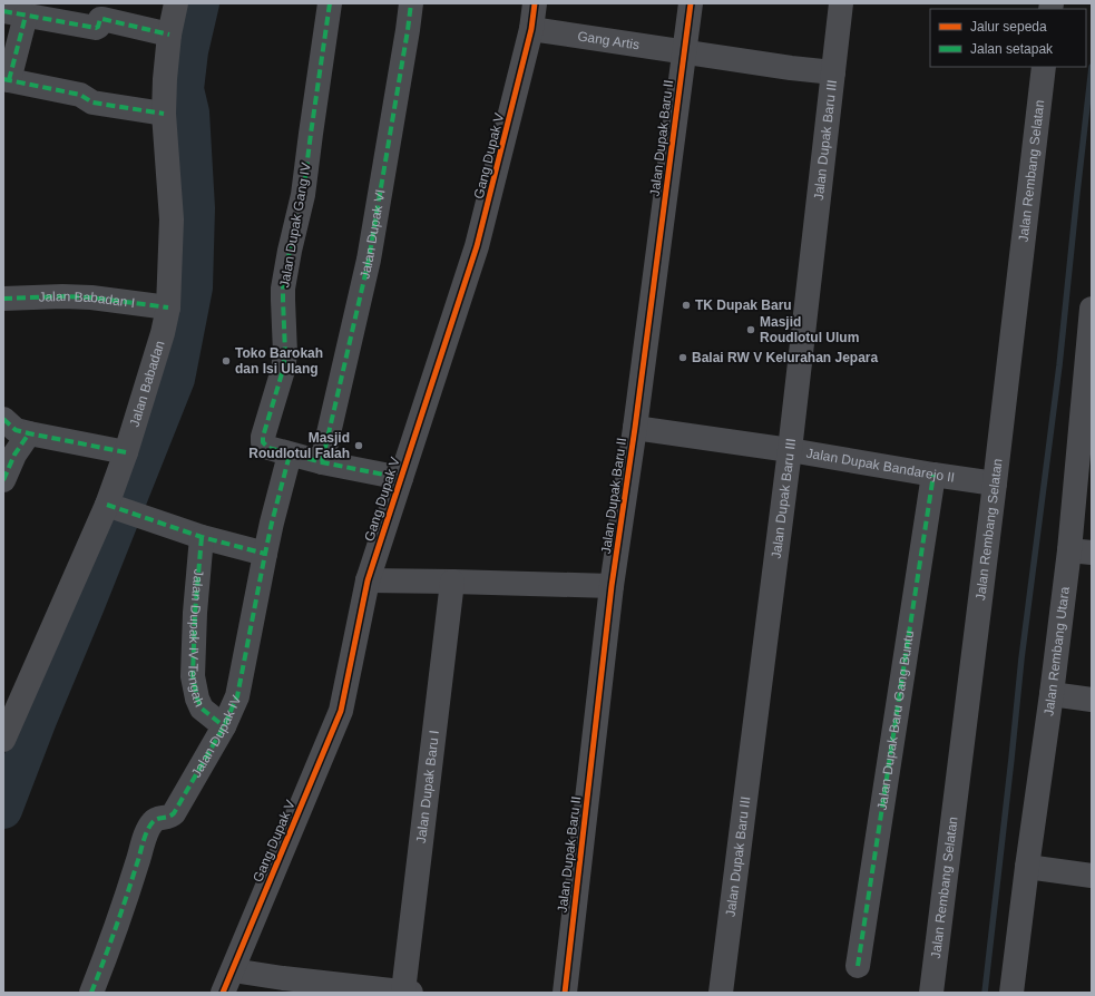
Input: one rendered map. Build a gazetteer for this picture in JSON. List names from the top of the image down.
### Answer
{
  "streets": {
    "street": [
      "Gang Artis",
      "Jalan Dupak Baru II",
      "Jalan Dupak Baru III",
      "Gang Dupak V",
      "Jalan Rembang Selatan",
      "Jalan Dupak Gang IV",
      "Jalan Dupak VI",
      "Jalan Babadan I",
      "Jalan Babadan",
      "Jalan Dupak Bandarejo II",
      "Jalan Dupak IV Tengah",
      "Jalan Rembang Utara",
      "Jalan Dupak Baru Gang Buntu",
      "Jalan Dupak IV",
      "Jalan Dupak Baru I"
    ]
  },
  "crossings": [
    ["Gang Artis", "Jalan Dupak Baru II"],
    ["Gang Artis", "Jalan Dupak Baru III"],
    ["Gang Artis", "Gang Dupak V"],
    ["Jalan Dupak Baru II", "Jalan Dupak Bandarejo II"],
    ["Jalan Dupak Baru III", "Jalan Dupak Bandarejo II"],
    ["Gang Dupak V", "Jalan Dupak Gang IV"],
    ["Jalan Rembang Selatan", "Jalan Dupak Bandarejo II"],
    ["Jalan Dupak Gang IV", "Jalan Dupak VI"],
    ["Jalan Dupak Gang IV", "Jalan Dupak IV"],
    ["Jalan Babadan I", "Jalan Babadan"],
    ["Jalan Dupak Bandarejo II", "Jalan Dupak Baru Gang Buntu"],
    ["Jalan Dupak IV Tengah", "Jalan Dupak IV"]
  ],
  "places": [
    "TK Dupak Baru",
    "Masjid Roudlotul Ulum",
    "Balai RW V Kelurahan Jepara",
    "Toko Barokah dan Isi Ulang",
    "Masjid Roudlotul Falah"
  ],
  "legend": ["Jalur sepeda", "Jalan setapak"]
}
